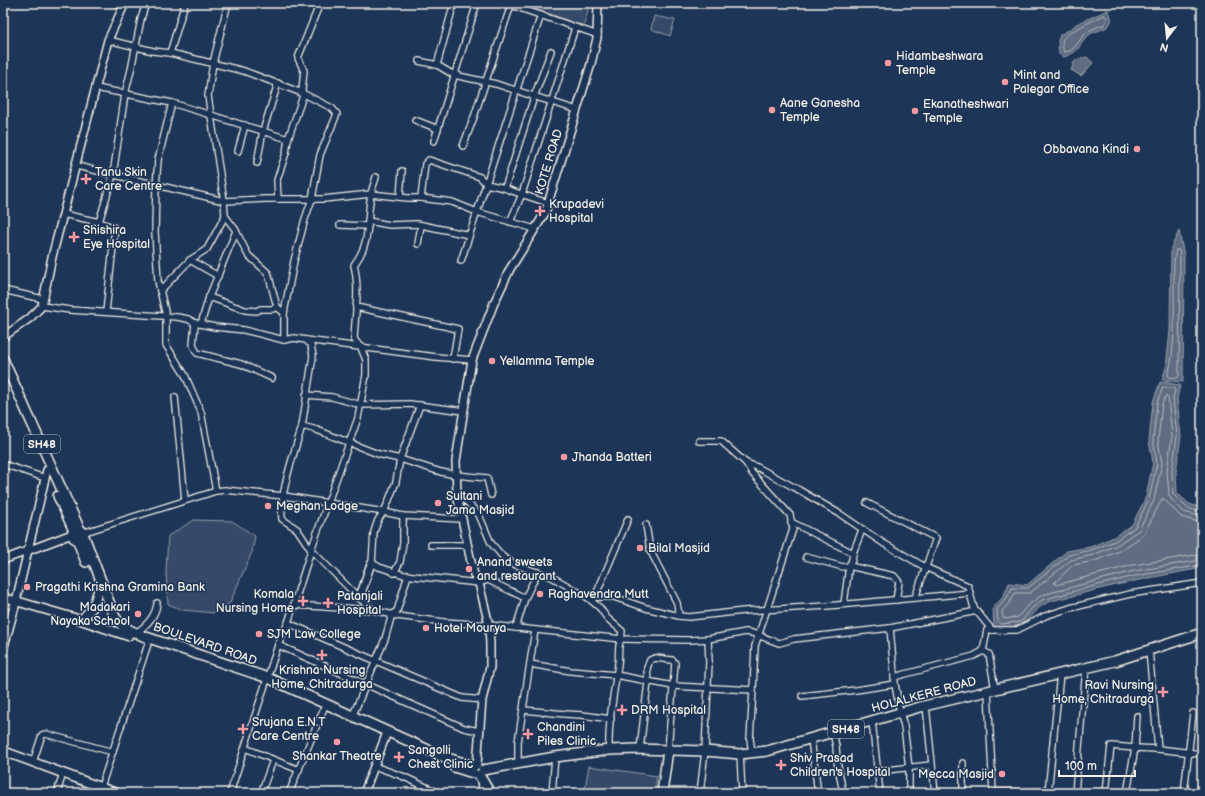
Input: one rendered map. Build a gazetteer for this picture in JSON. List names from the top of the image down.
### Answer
{
  "streets": {
    "main road": ["SH48", "BOULEVARD ROAD", "HOLALKERE ROAD"],
    "street": ["KOTE ROAD"]
  },
  "crossings": [
    ["KOTE ROAD", "BOULEVARD ROAD"],
    ["KOTE ROAD", "HOLALKERE ROAD"],
    ["SH48", "BOULEVARD ROAD"],
    ["BOULEVARD ROAD", "HOLALKERE ROAD"]
  ],
  "places": {
    "other": [
      "Hidambeshwara Temple",
      "Mint and Palegar Office",
      "Aane Ganesha Temple",
      "Ekanatheshwari Temple",
      "Obbavana Kindi",
      "Yellamma Temple",
      "Jhanda Batteri",
      "Sultani Jama Masjid",
      "Meghan Lodge",
      "Bilal Masjid",
      "Anand sweets and restaurant",
      "Pragathi Krishna Gramina Bank",
      "Raghavendra Mutt",
      "Madakari Nayaka School",
      "Hotel Mourya",
      "SJM Law College",
      "Shankar Theatre",
      "Mecca Masjid"
    ],
    "health": [
      "Tanu Skin Care Centre",
      "Krupadevi Hospital",
      "Shishira Eye Hospital",
      "Komala Nursing Home",
      "Patanjali Hospital",
      "Krishna Nursing Home, Chitradurga",
      "Ravi Nursing Home, Chitradurga",
      "DRM Hospital",
      "Srujana E.N.T Care Centre",
      "Chandini Piles Clinic",
      "Sangolli Chest Clinic",
      "Shiv Prasad Children's Hospital"
    ]
  },
  "scale_bar": "100 m",
  "north": "bottom"
}
